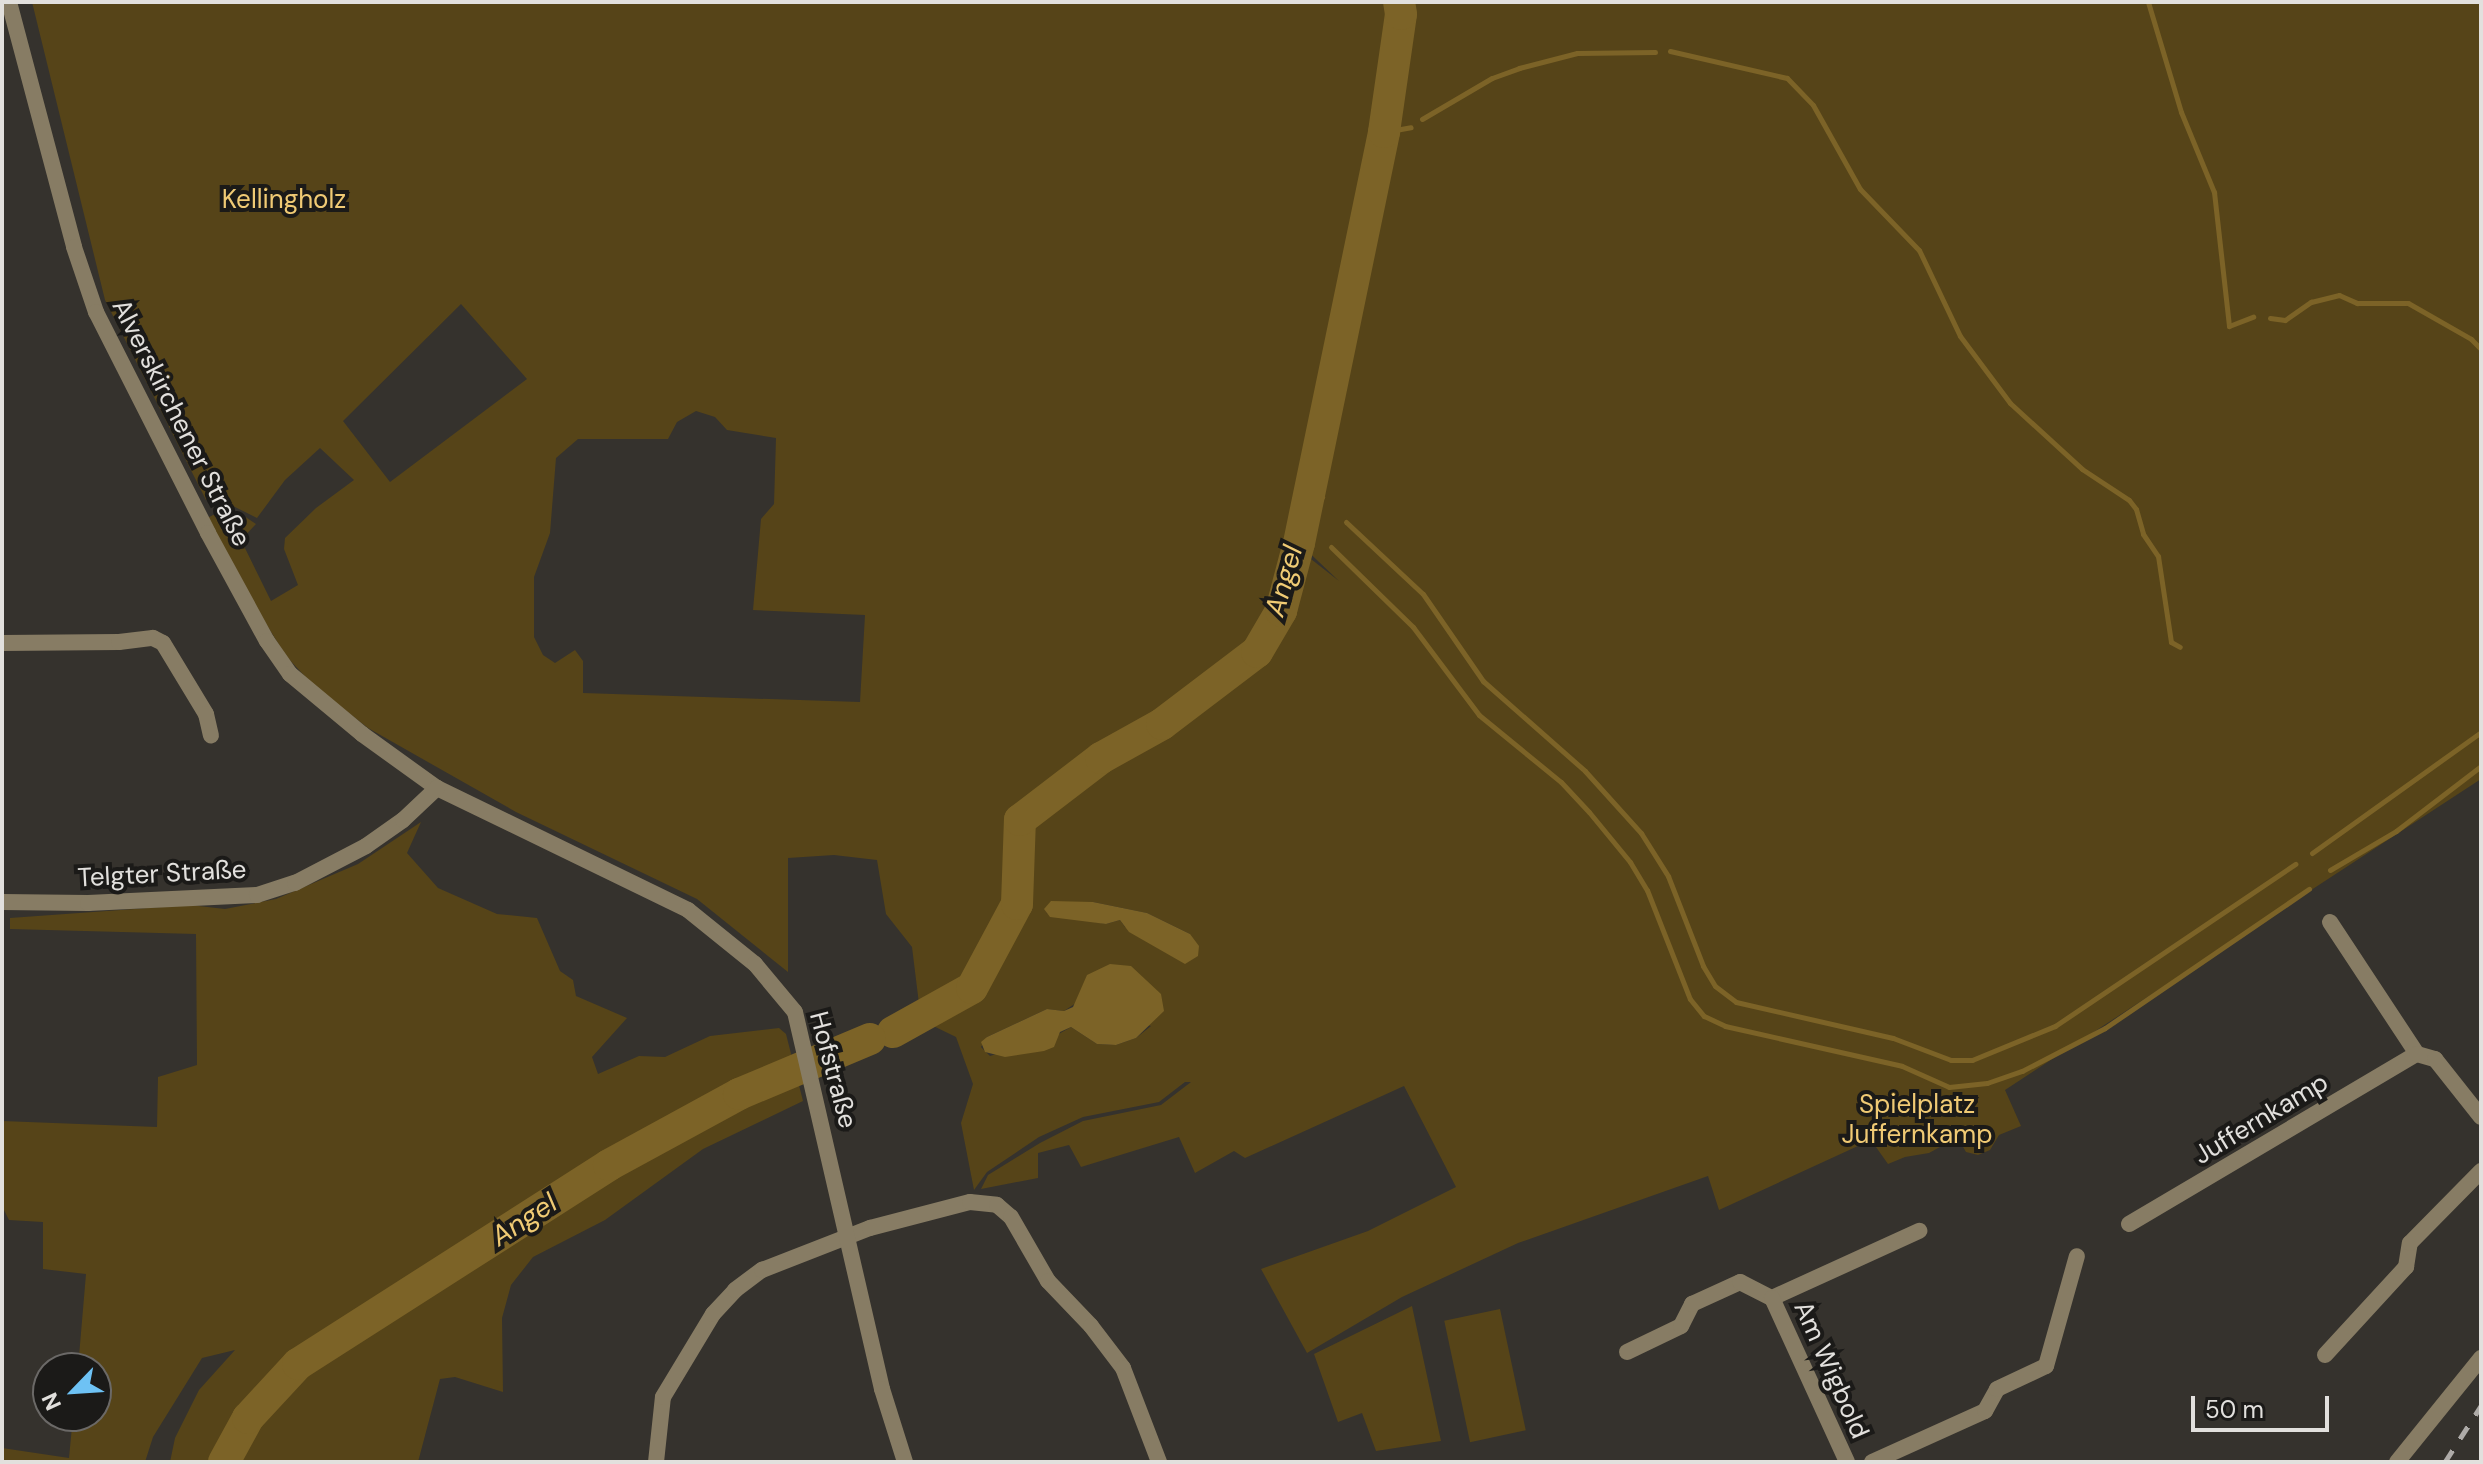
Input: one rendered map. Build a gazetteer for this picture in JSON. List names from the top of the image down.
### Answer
{
  "streets": {
    "street": [
      "Alverskirchener Straße",
      "Telgter Straße",
      "Hofstraße",
      "Juffernkamp",
      "Am Wigbold"
    ]
  },
  "crossings": [
    ["Alverskirchener Straße", "Telgter Straße"],
    ["Alverskirchener Straße", "Hofstraße"],
    ["Telgter Straße", "Hofstraße"]
  ],
  "water": ["Angel"],
  "parks": ["Kellingholz", "Spielplatz Juffernkamp"],
  "scale_bar": "50 m",
  "north": "bottom left"
}
